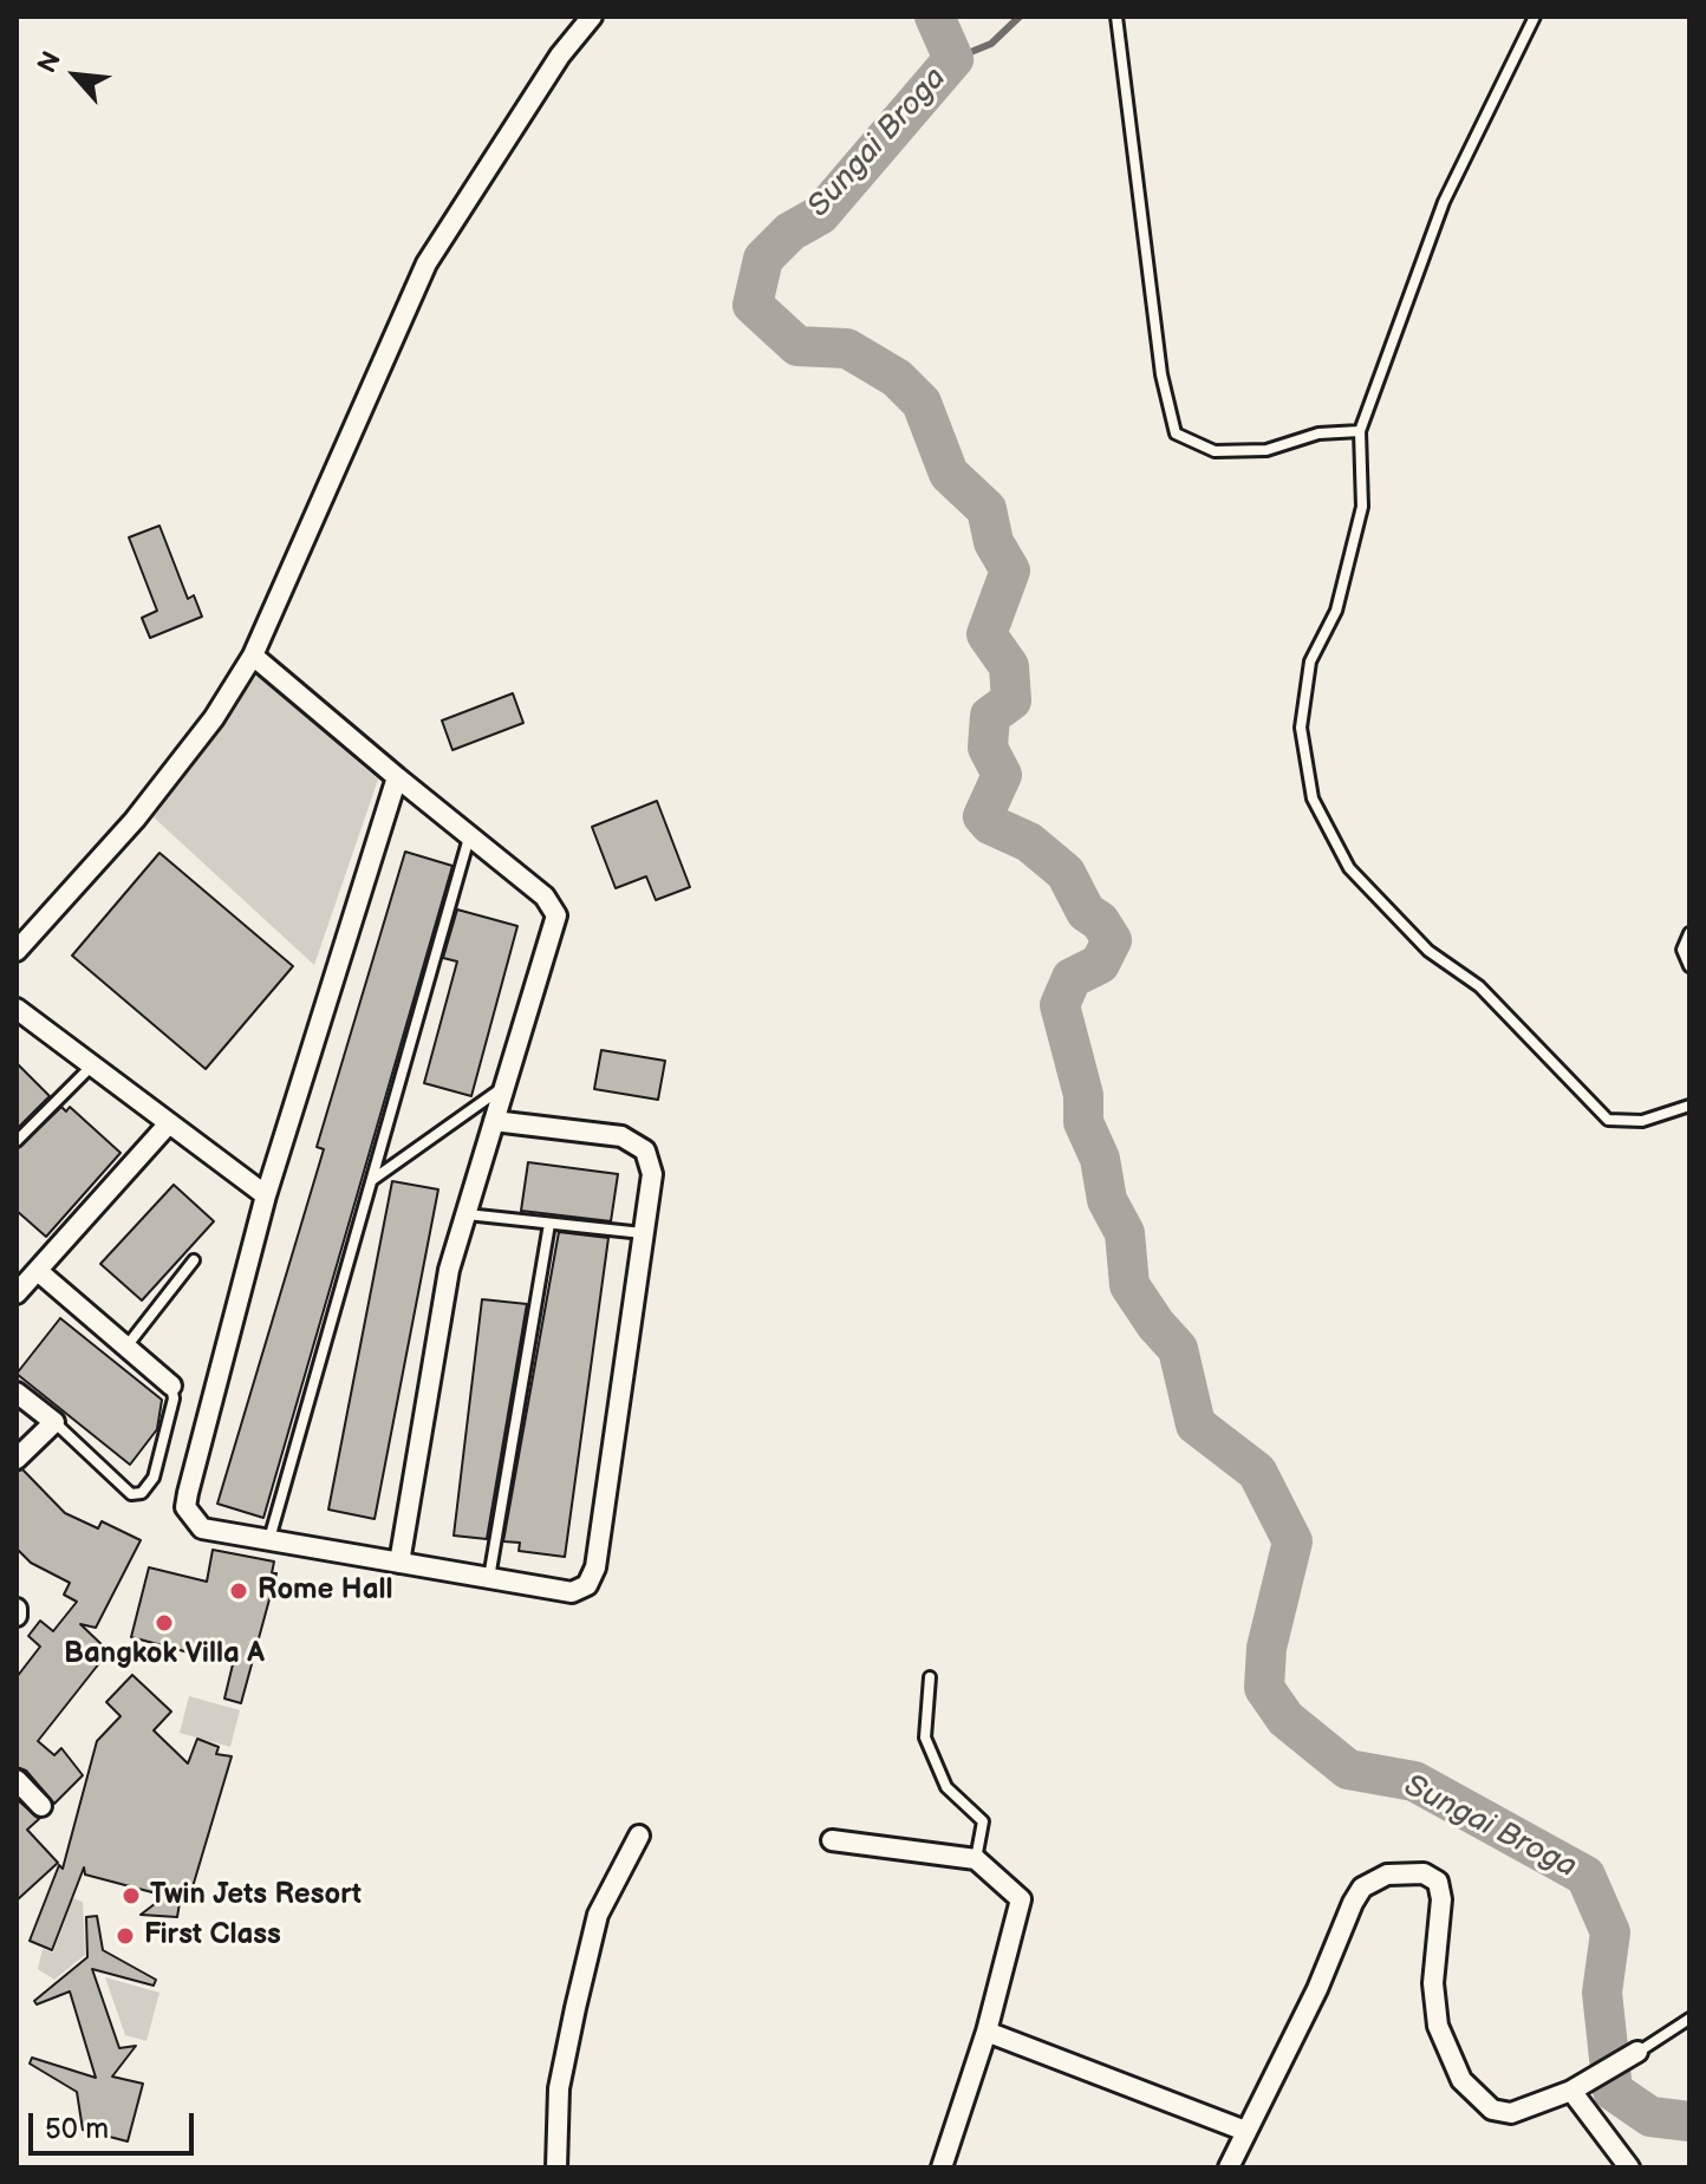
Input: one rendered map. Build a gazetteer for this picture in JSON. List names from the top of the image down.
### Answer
{
  "water": ["Sungai Broga"],
  "places": [
    "Rome Hall",
    "Bangkok Villa A",
    "Twin Jets Resort",
    "First Class"
  ],
  "scale_bar": "50 m",
  "north": "top left"
}
